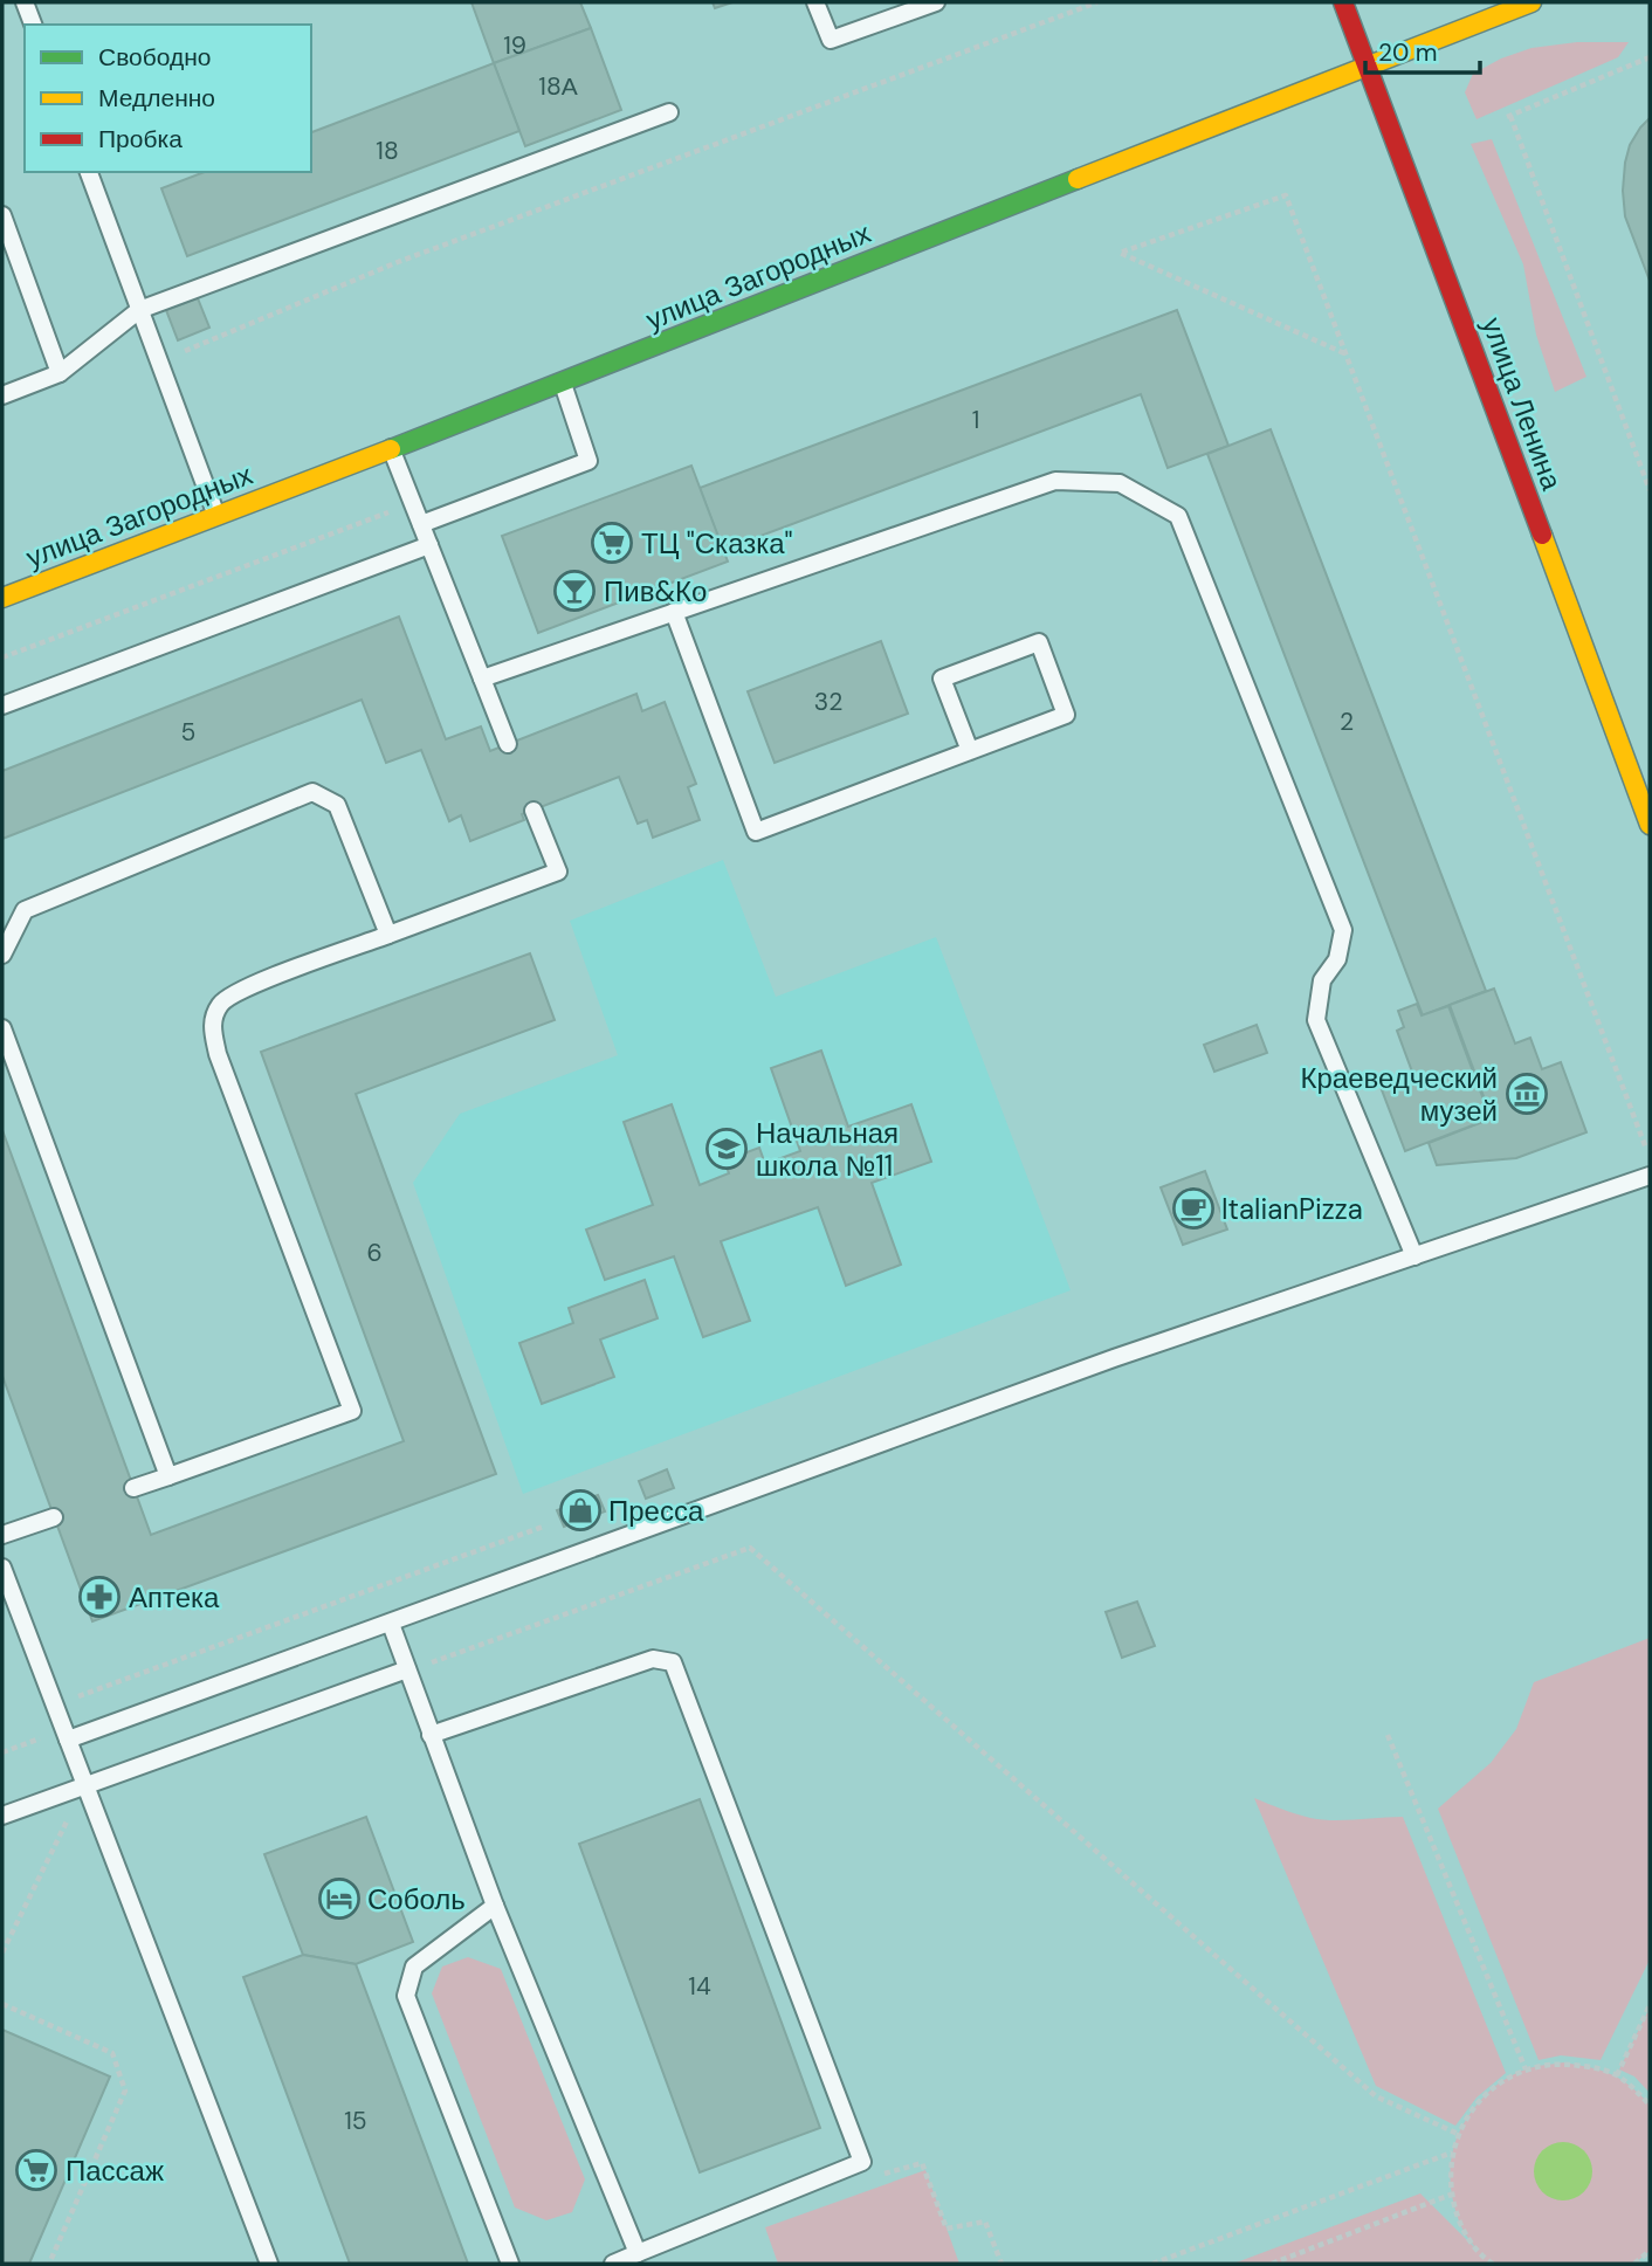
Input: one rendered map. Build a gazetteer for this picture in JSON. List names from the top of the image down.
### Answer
{
  "streets": {
    "main road": ["улица Загородных", "улица Ленина"]
  },
  "crossings": [
    ["улица Загородных", "улица Ленина"]
  ],
  "places": {
    "supermarket": ["ТЦ \"Сказка\"", "Пассаж"],
    "bar": ["Пив&Ко"],
    "museum": ["Краеведческий музей"],
    "school or university": ["Начальная школа №11"],
    "cafe": ["ItalianPizza"],
    "shop": ["Пресса"],
    "pharmacy": ["Аптека"],
    "hotel": ["Соболь"]
  },
  "house_numbers": [
    "19",
    "18А",
    "18",
    "1",
    "32",
    "2",
    "5",
    "6",
    "14",
    "15"
  ],
  "legend": ["Свободно", "Медленно", "Пробка"],
  "scale_bar": "20 m"
}
